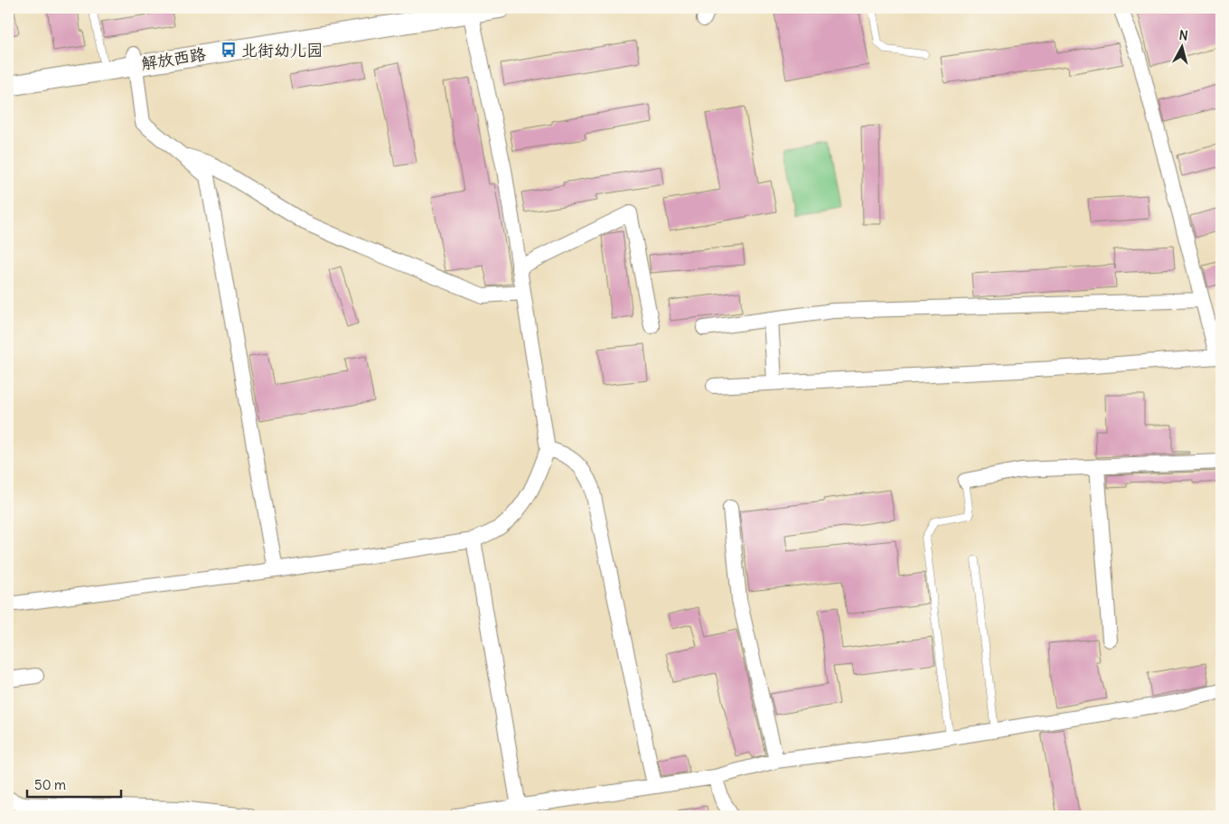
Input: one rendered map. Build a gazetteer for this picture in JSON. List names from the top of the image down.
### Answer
{
  "streets": {
    "street": ["解放西路"]
  },
  "places": {
    "bus stop": ["北街幼儿园"]
  },
  "scale_bar": "50 m",
  "north": "top"
}
